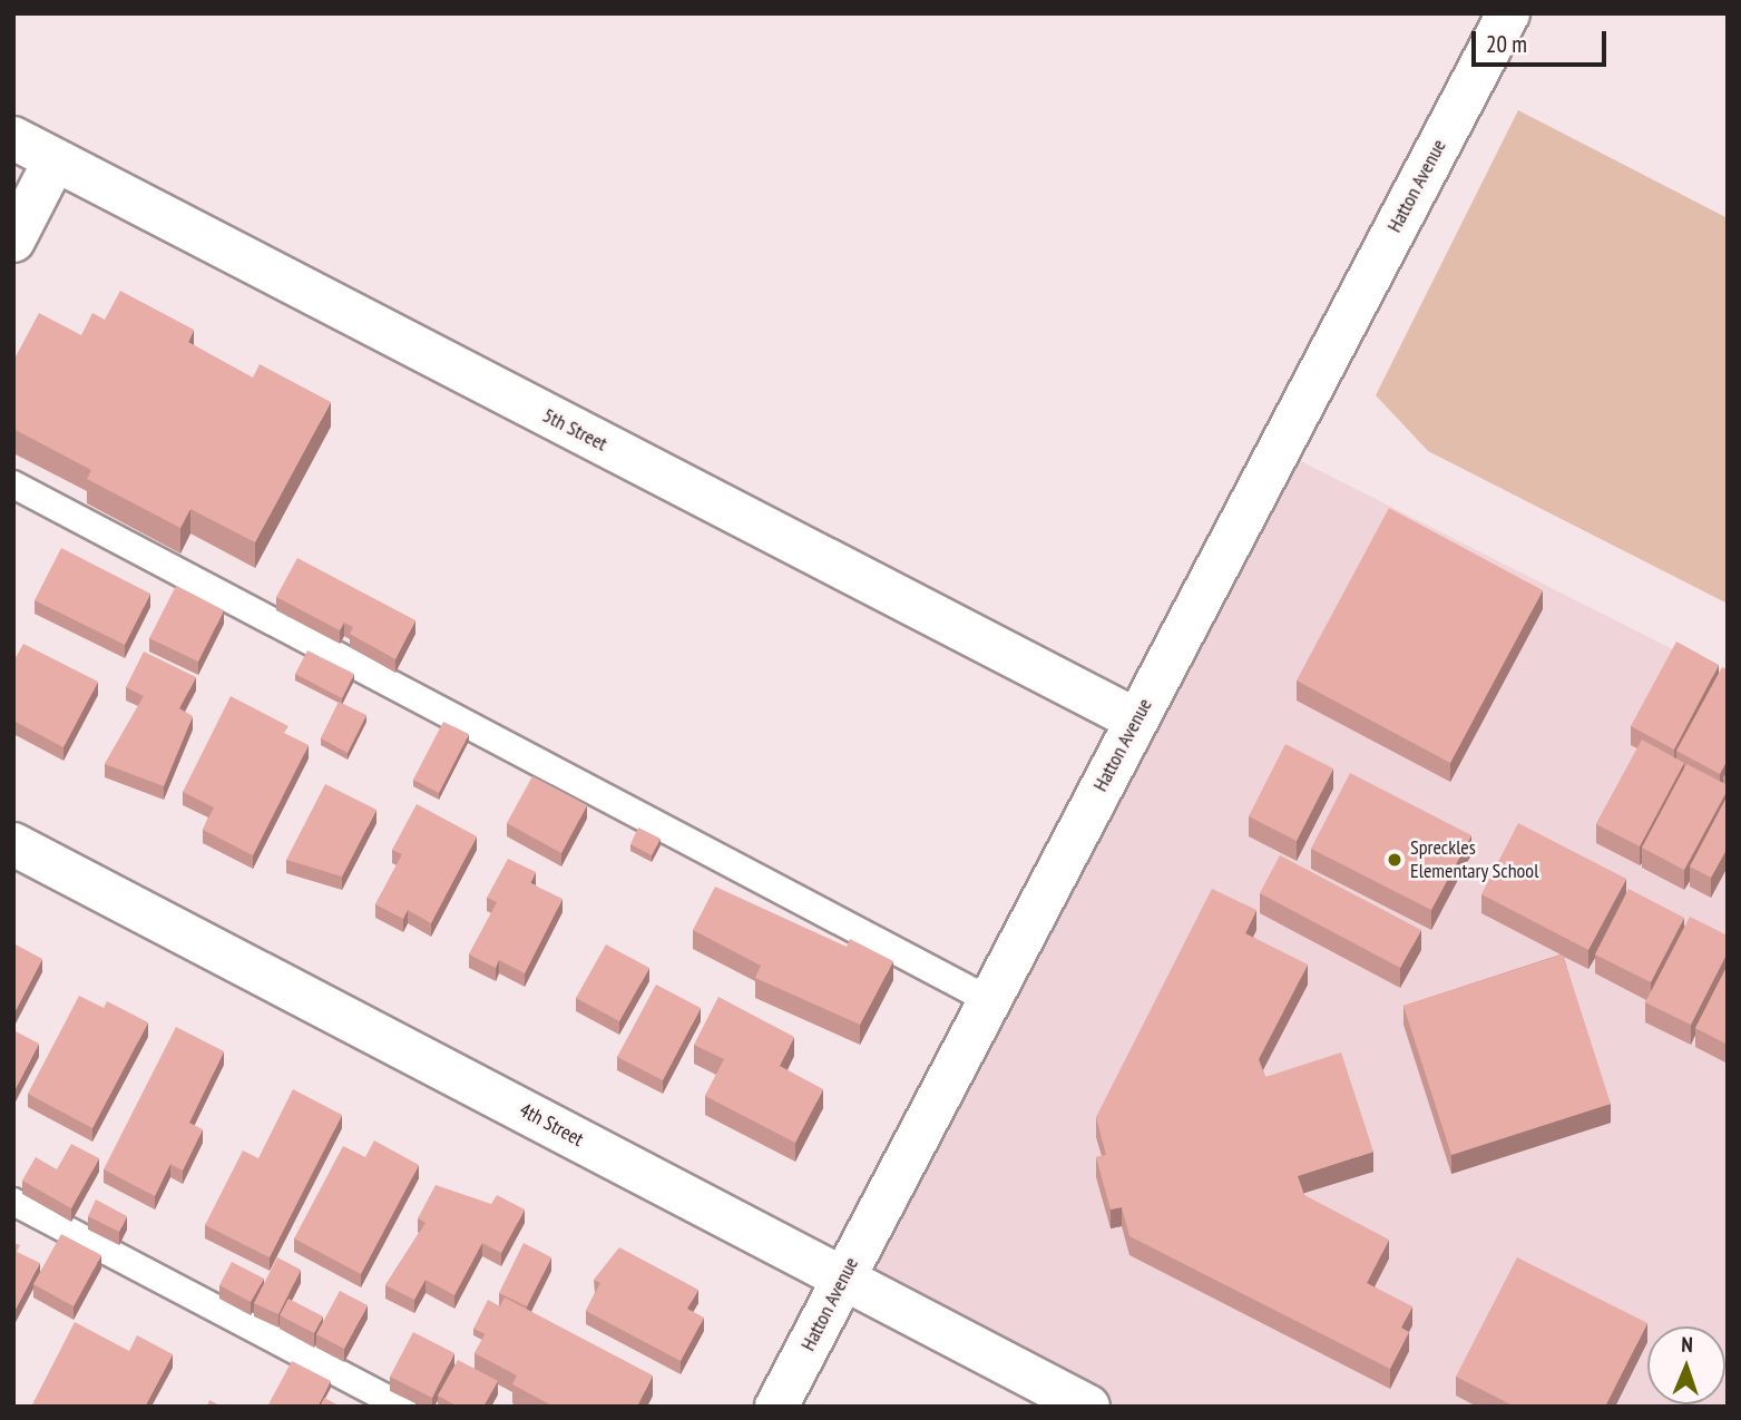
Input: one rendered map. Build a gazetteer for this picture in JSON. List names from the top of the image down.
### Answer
{
  "streets": {
    "street": ["Hatton Avenue", "5th Street", "4th Street"]
  },
  "crossings": [
    ["Hatton Avenue", "5th Street"],
    ["Hatton Avenue", "4th Street"]
  ],
  "places": ["Spreckles Elementary School"],
  "scale_bar": "20 m",
  "north": "top"
}
